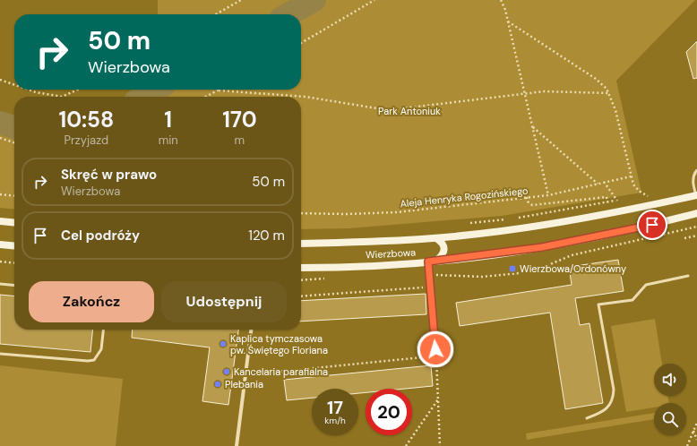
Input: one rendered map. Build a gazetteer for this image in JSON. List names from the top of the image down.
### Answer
{
  "streets": {
    "main road": ["Wierzbowa"],
    "path": ["Aleja Henryka Rogozińskiego"]
  },
  "parks": ["Park Antoniuk"],
  "places": {
    "transit": ["Wierzbowa/Ordonówny"],
    "other": ["Kaplica tymczasowa pw. Świętego Floriana", "Kancelaria parafialna", "Plebania"]
  },
  "page": {
    "turn": ["50 m", "Wierzbowa"],
    "eta": [
      "10:58",
      "Przyjazd",
      "1",
      "min",
      "170",
      "m"
    ],
    "list": [
      {
        "name": "Skręć w prawo",
        "note": "Wierzbowa",
        "value": "50 m"
      },
      {
        "name": "Cel podróży",
        "value": "120 m"
      }
    ],
    "buttons": ["Zakończ", "Udostępnij"],
    "speed": "17 km/h",
    "limit": "20"
  }
}
